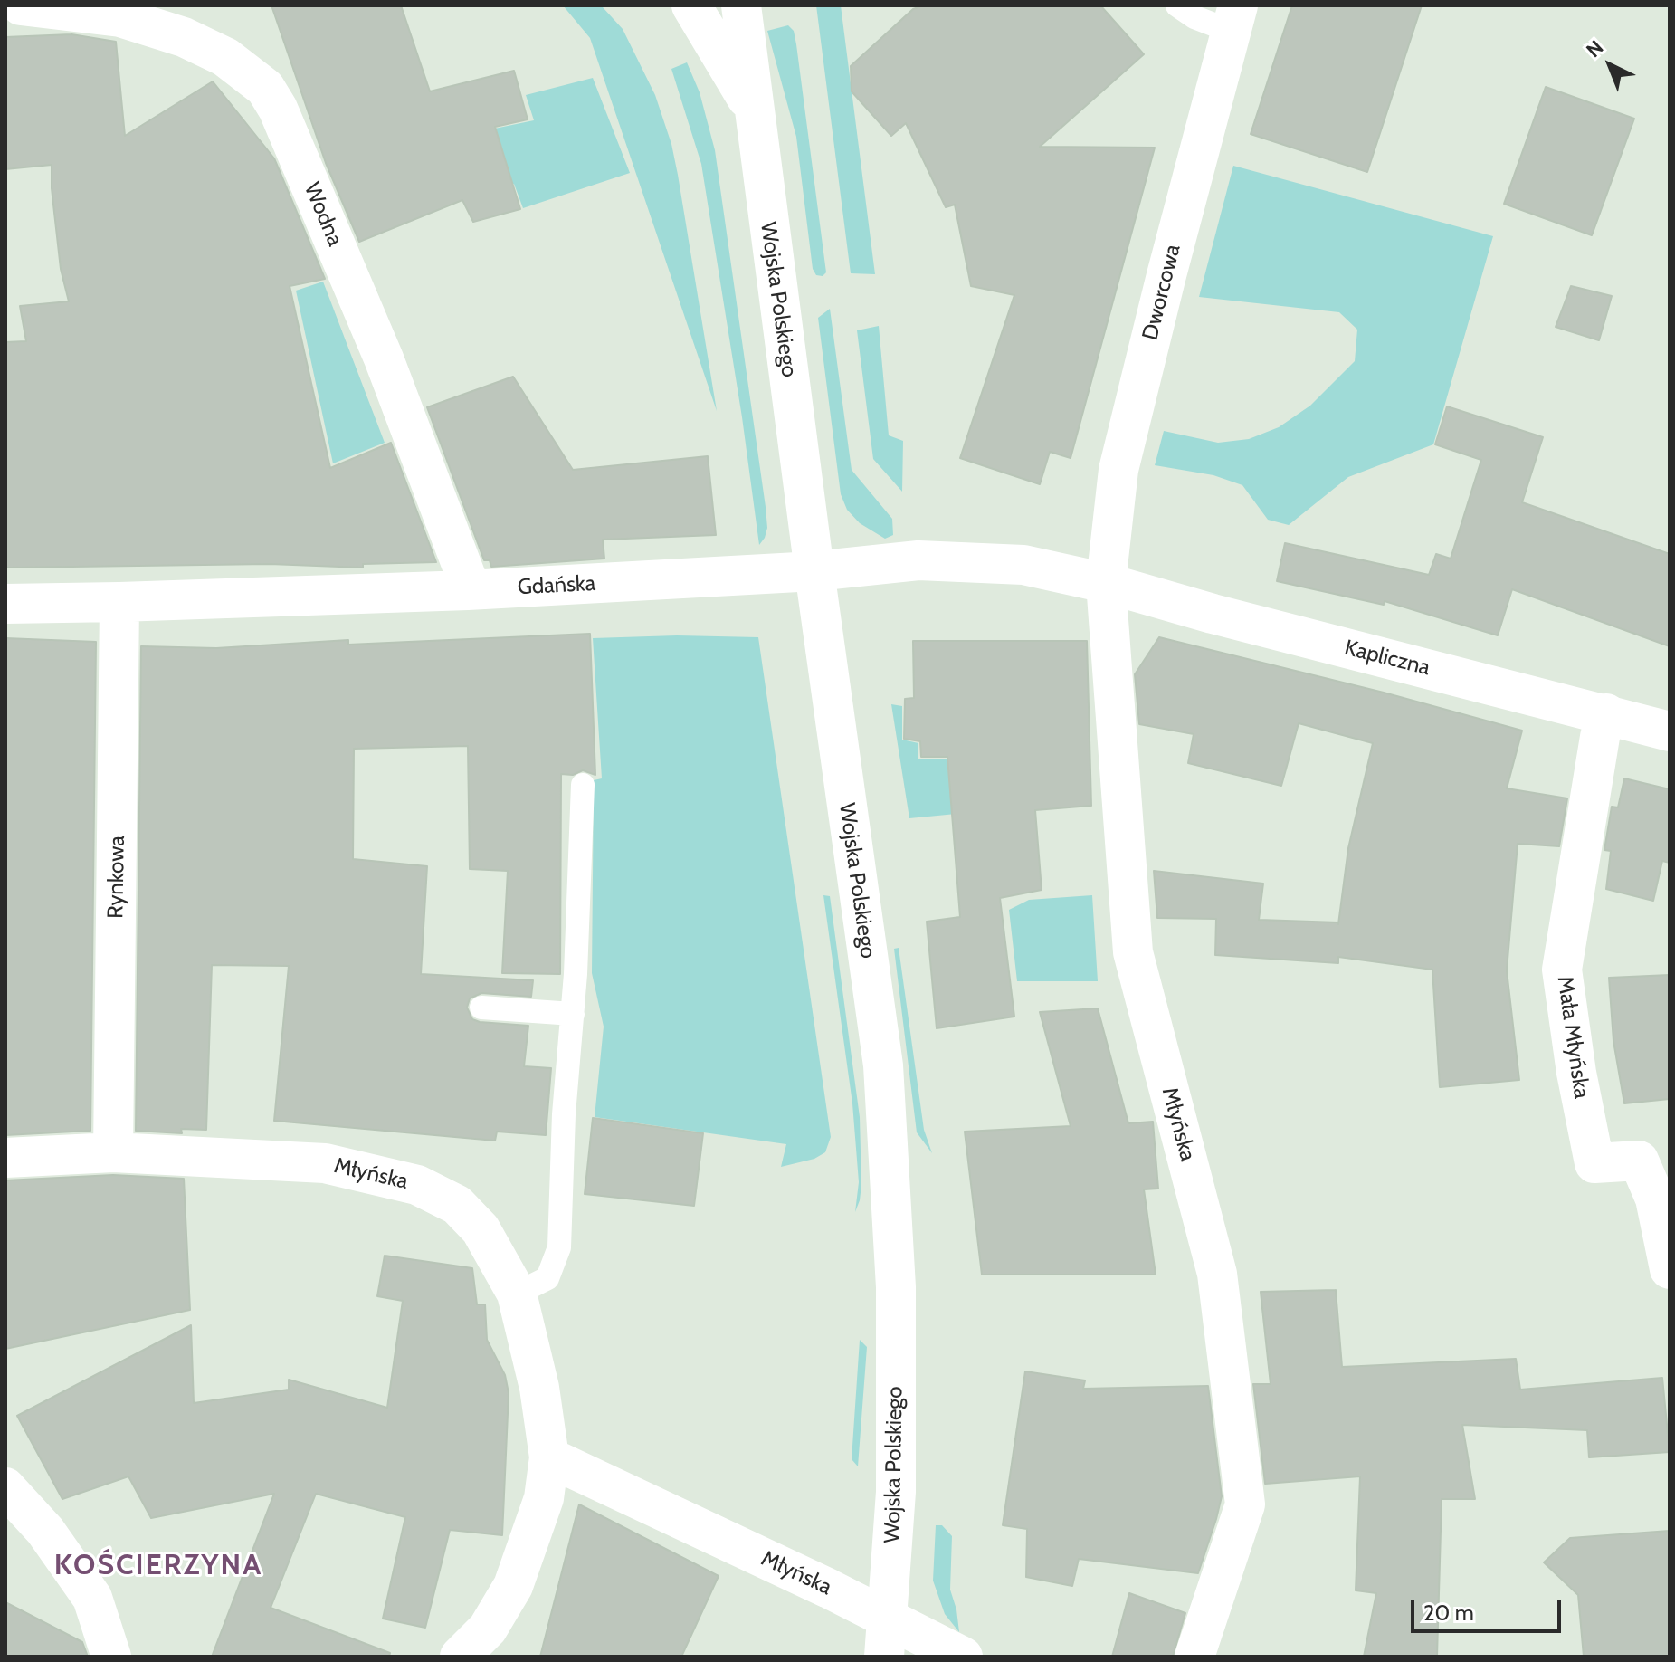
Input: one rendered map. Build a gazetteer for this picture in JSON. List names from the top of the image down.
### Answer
{
  "streets": {
    "street": [
      "Wodna",
      "Dworcowa",
      "Wojska Polskiego",
      "Gdańska",
      "Kapliczna",
      "Rynkowa",
      "Mała Młyńska",
      "Młyńska"
    ]
  },
  "crossings": [
    ["Wodna", "Gdańska"],
    ["Dworcowa", "Gdańska"],
    ["Dworcowa", "Kapliczna"],
    ["Dworcowa", "Młyńska"],
    ["Wojska Polskiego", "Gdańska"],
    ["Wojska Polskiego", "Młyńska"],
    ["Gdańska", "Kapliczna"],
    ["Gdańska", "Rynkowa"],
    ["Gdańska", "Młyńska"],
    ["Kapliczna", "Mała Młyńska"],
    ["Kapliczna", "Młyńska"],
    ["Rynkowa", "Młyńska"]
  ],
  "districts": ["KOŚCIERZYNA"],
  "scale_bar": "20 m",
  "north": "top left"
}
